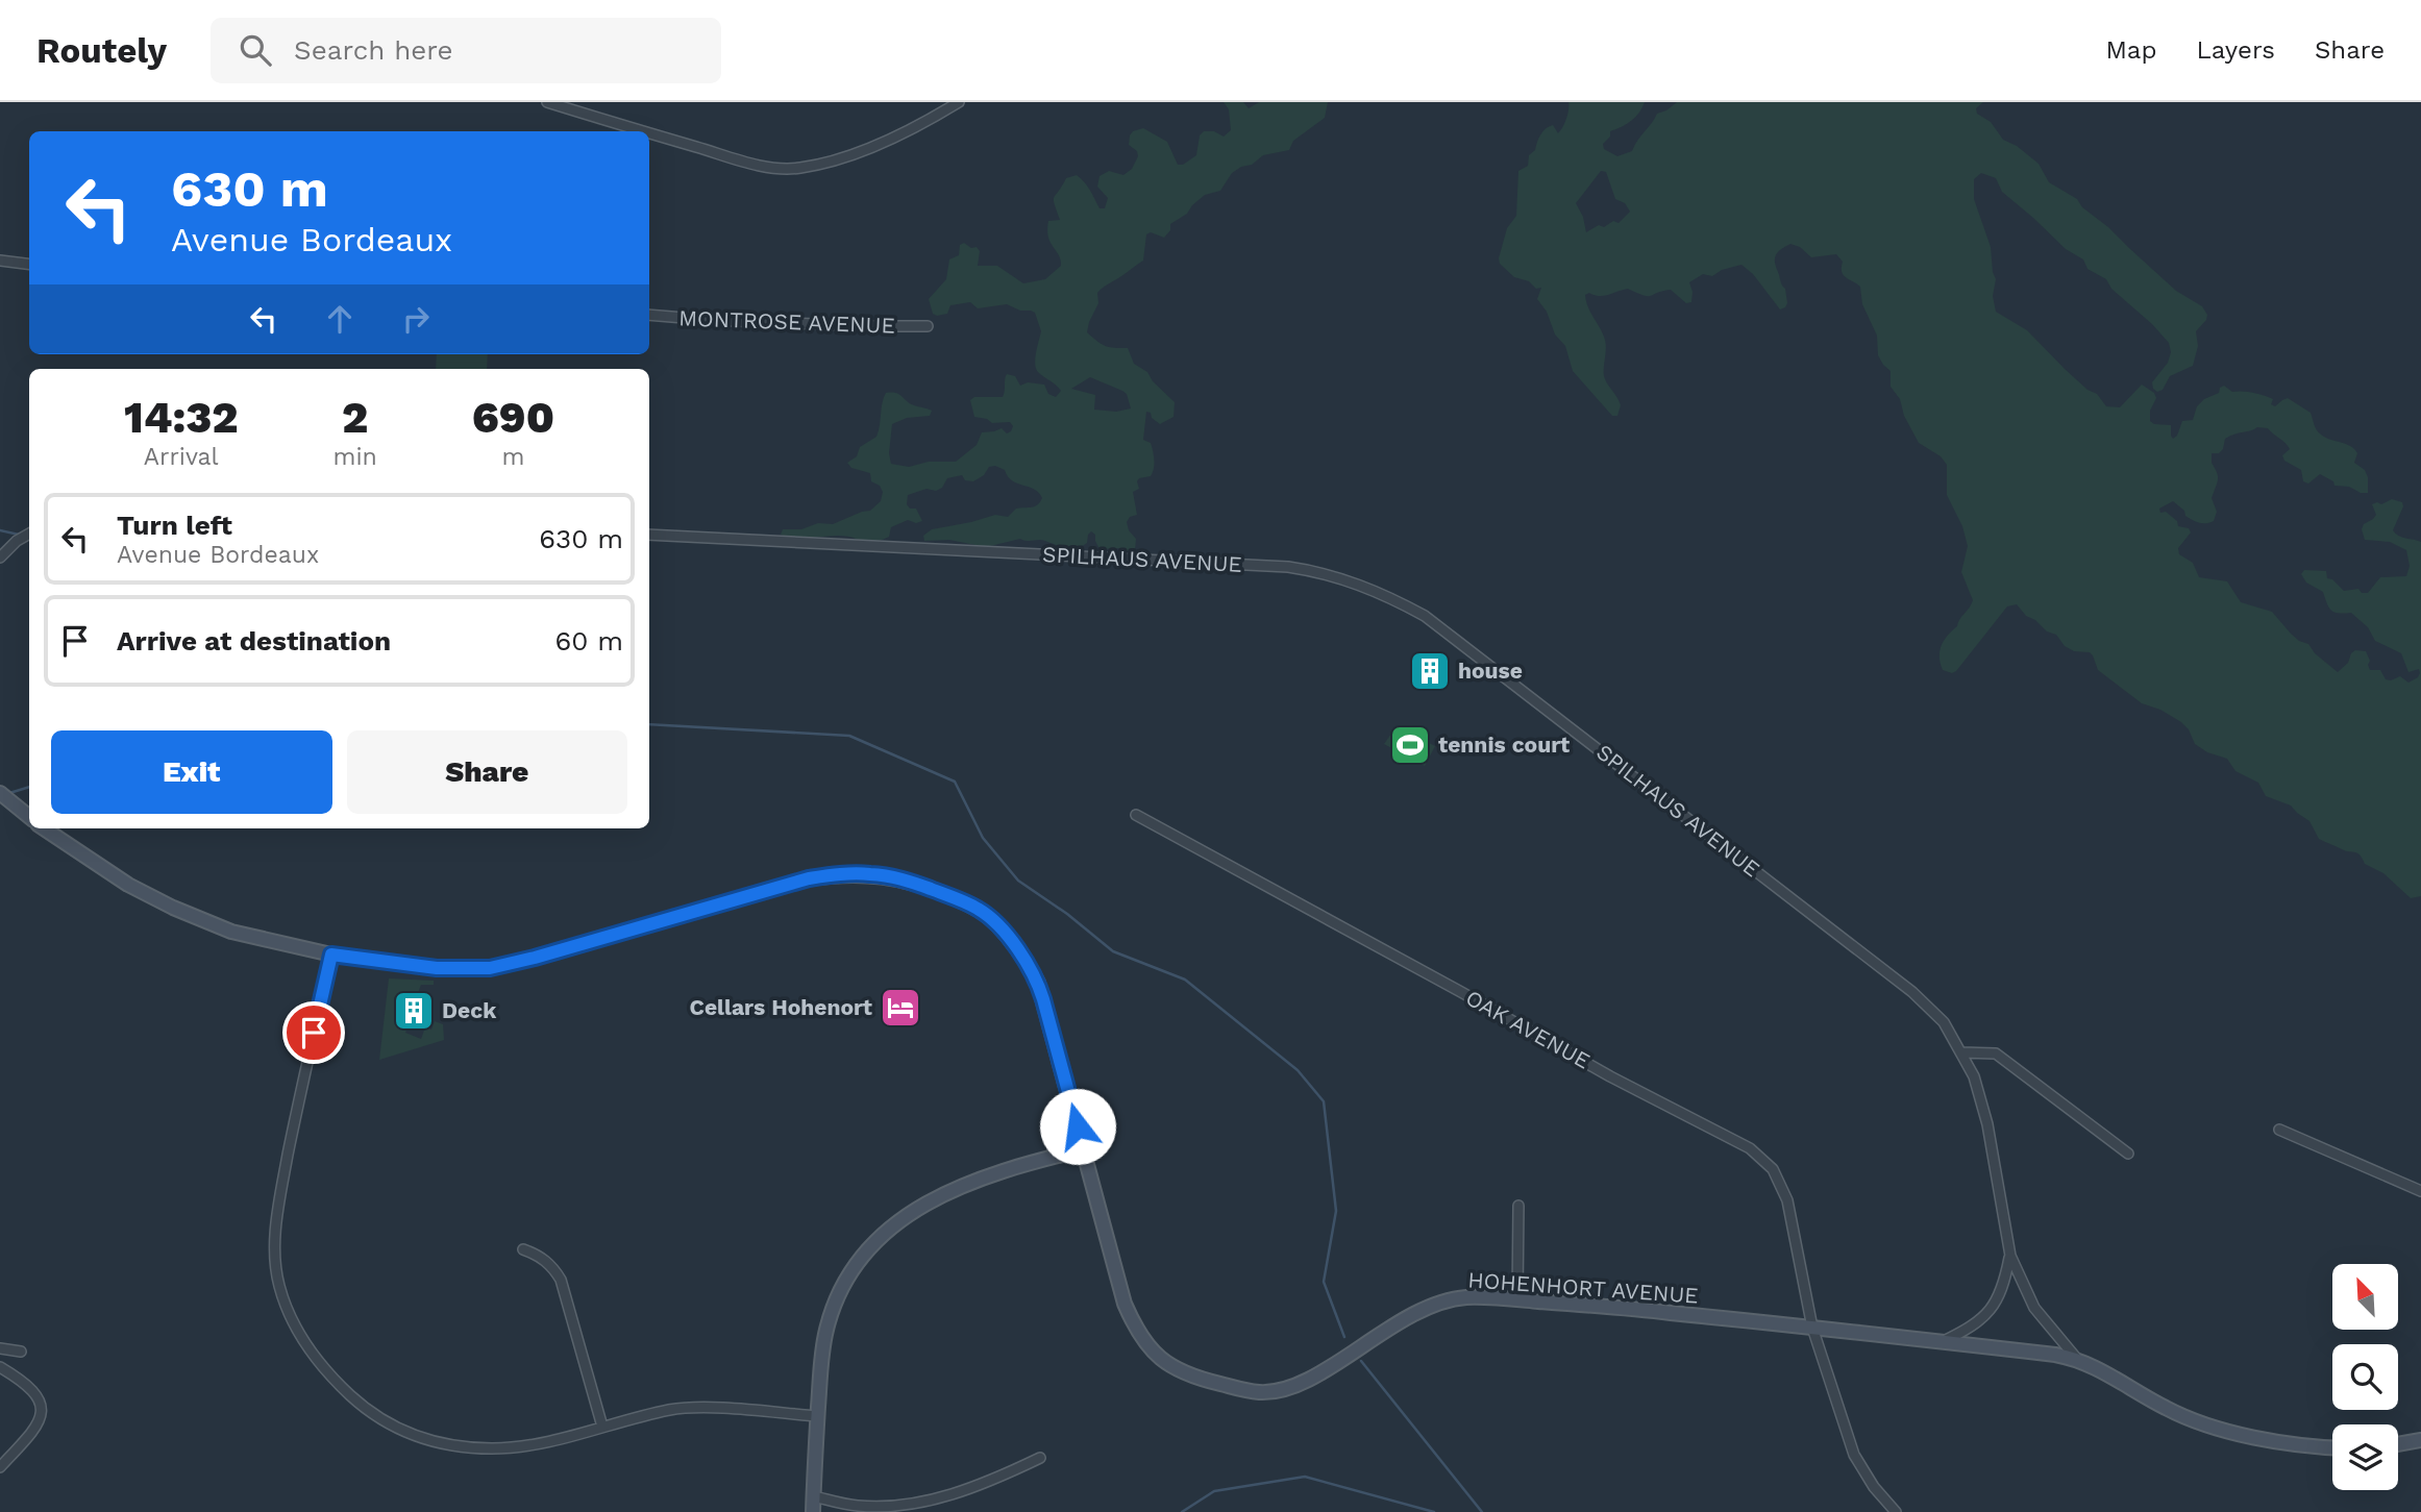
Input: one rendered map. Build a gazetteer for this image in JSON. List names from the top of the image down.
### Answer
{
  "streets": {
    "street": [
      "MONTROSE AVENUE",
      "SPILHAUS AVENUE",
      "OAK AVENUE",
      "HOHENHORT AVENUE"
    ]
  },
  "crossings": [
    ["SPILHAUS AVENUE", "HOHENHORT AVENUE"],
    ["OAK AVENUE", "HOHENHORT AVENUE"]
  ],
  "places": {
    "building": ["house", "Deck"],
    "sports": ["tennis court"],
    "hotel": ["Cellars Hohenort"]
  },
  "north": "top left",
  "page": {
    "header": "Routely",
    "search": "Search here",
    "nav": ["Map", "Layers", "Share"],
    "turn": ["630 m", "Avenue Bordeaux"],
    "eta": [
      "14:32",
      "Arrival",
      "2",
      "min",
      "690",
      "m"
    ],
    "list": [
      {
        "name": "Turn left",
        "note": "Avenue Bordeaux",
        "value": "630 m"
      },
      {
        "name": "Arrive at destination",
        "value": "60 m"
      }
    ],
    "buttons": ["Exit", "Share"]
  }
}
